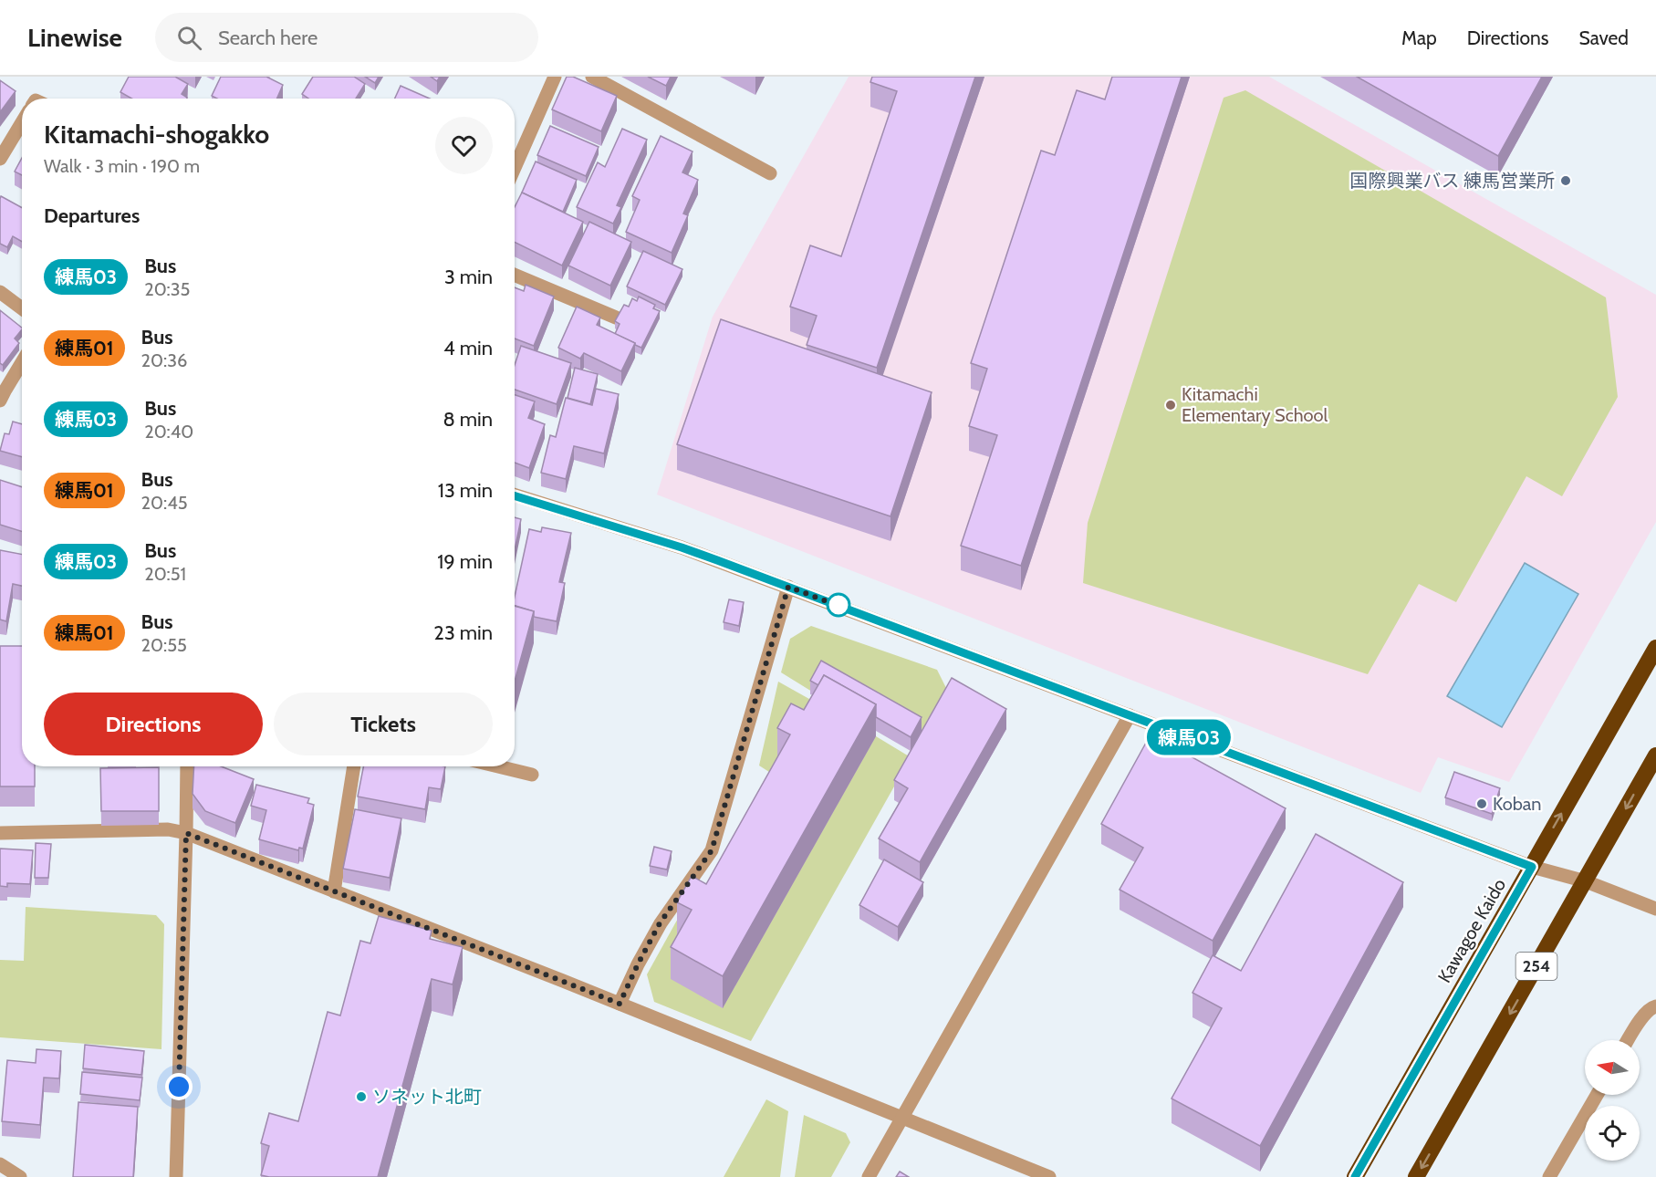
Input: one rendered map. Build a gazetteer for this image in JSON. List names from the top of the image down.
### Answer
{
  "streets": {
    "highway": ["Kawagoe Kaido", "254"]
  },
  "places": [
    "国際興業バス 練馬営業所",
    "Kitamachi Elementary School",
    "Koban",
    "ソネット北町"
  ],
  "lines": ["bus line 練馬03"],
  "north": "left",
  "page": {
    "header": "Linewise",
    "search": "Search here",
    "nav": ["Map", "Directions", "Saved"],
    "on_map": "練馬03",
    "heading": [
      ["Kitamachi-shogakko", "Walk · 3 min · 190 m"],
      "Departures"
    ],
    "list": [
      {
        "mark": "練馬03",
        "name": "Bus",
        "note": "20:35",
        "value": "3 min"
      },
      {
        "mark": "練馬01",
        "name": "Bus",
        "note": "20:36",
        "value": "4 min"
      },
      {
        "mark": "練馬03",
        "name": "Bus",
        "note": "20:40",
        "value": "8 min"
      },
      {
        "mark": "練馬01",
        "name": "Bus",
        "note": "20:45",
        "value": "13 min"
      },
      {
        "mark": "練馬03",
        "name": "Bus",
        "note": "20:51",
        "value": "19 min"
      },
      {
        "mark": "練馬01",
        "name": "Bus",
        "note": "20:55",
        "value": "23 min"
      }
    ],
    "buttons": ["Directions", "Tickets"]
  }
}
